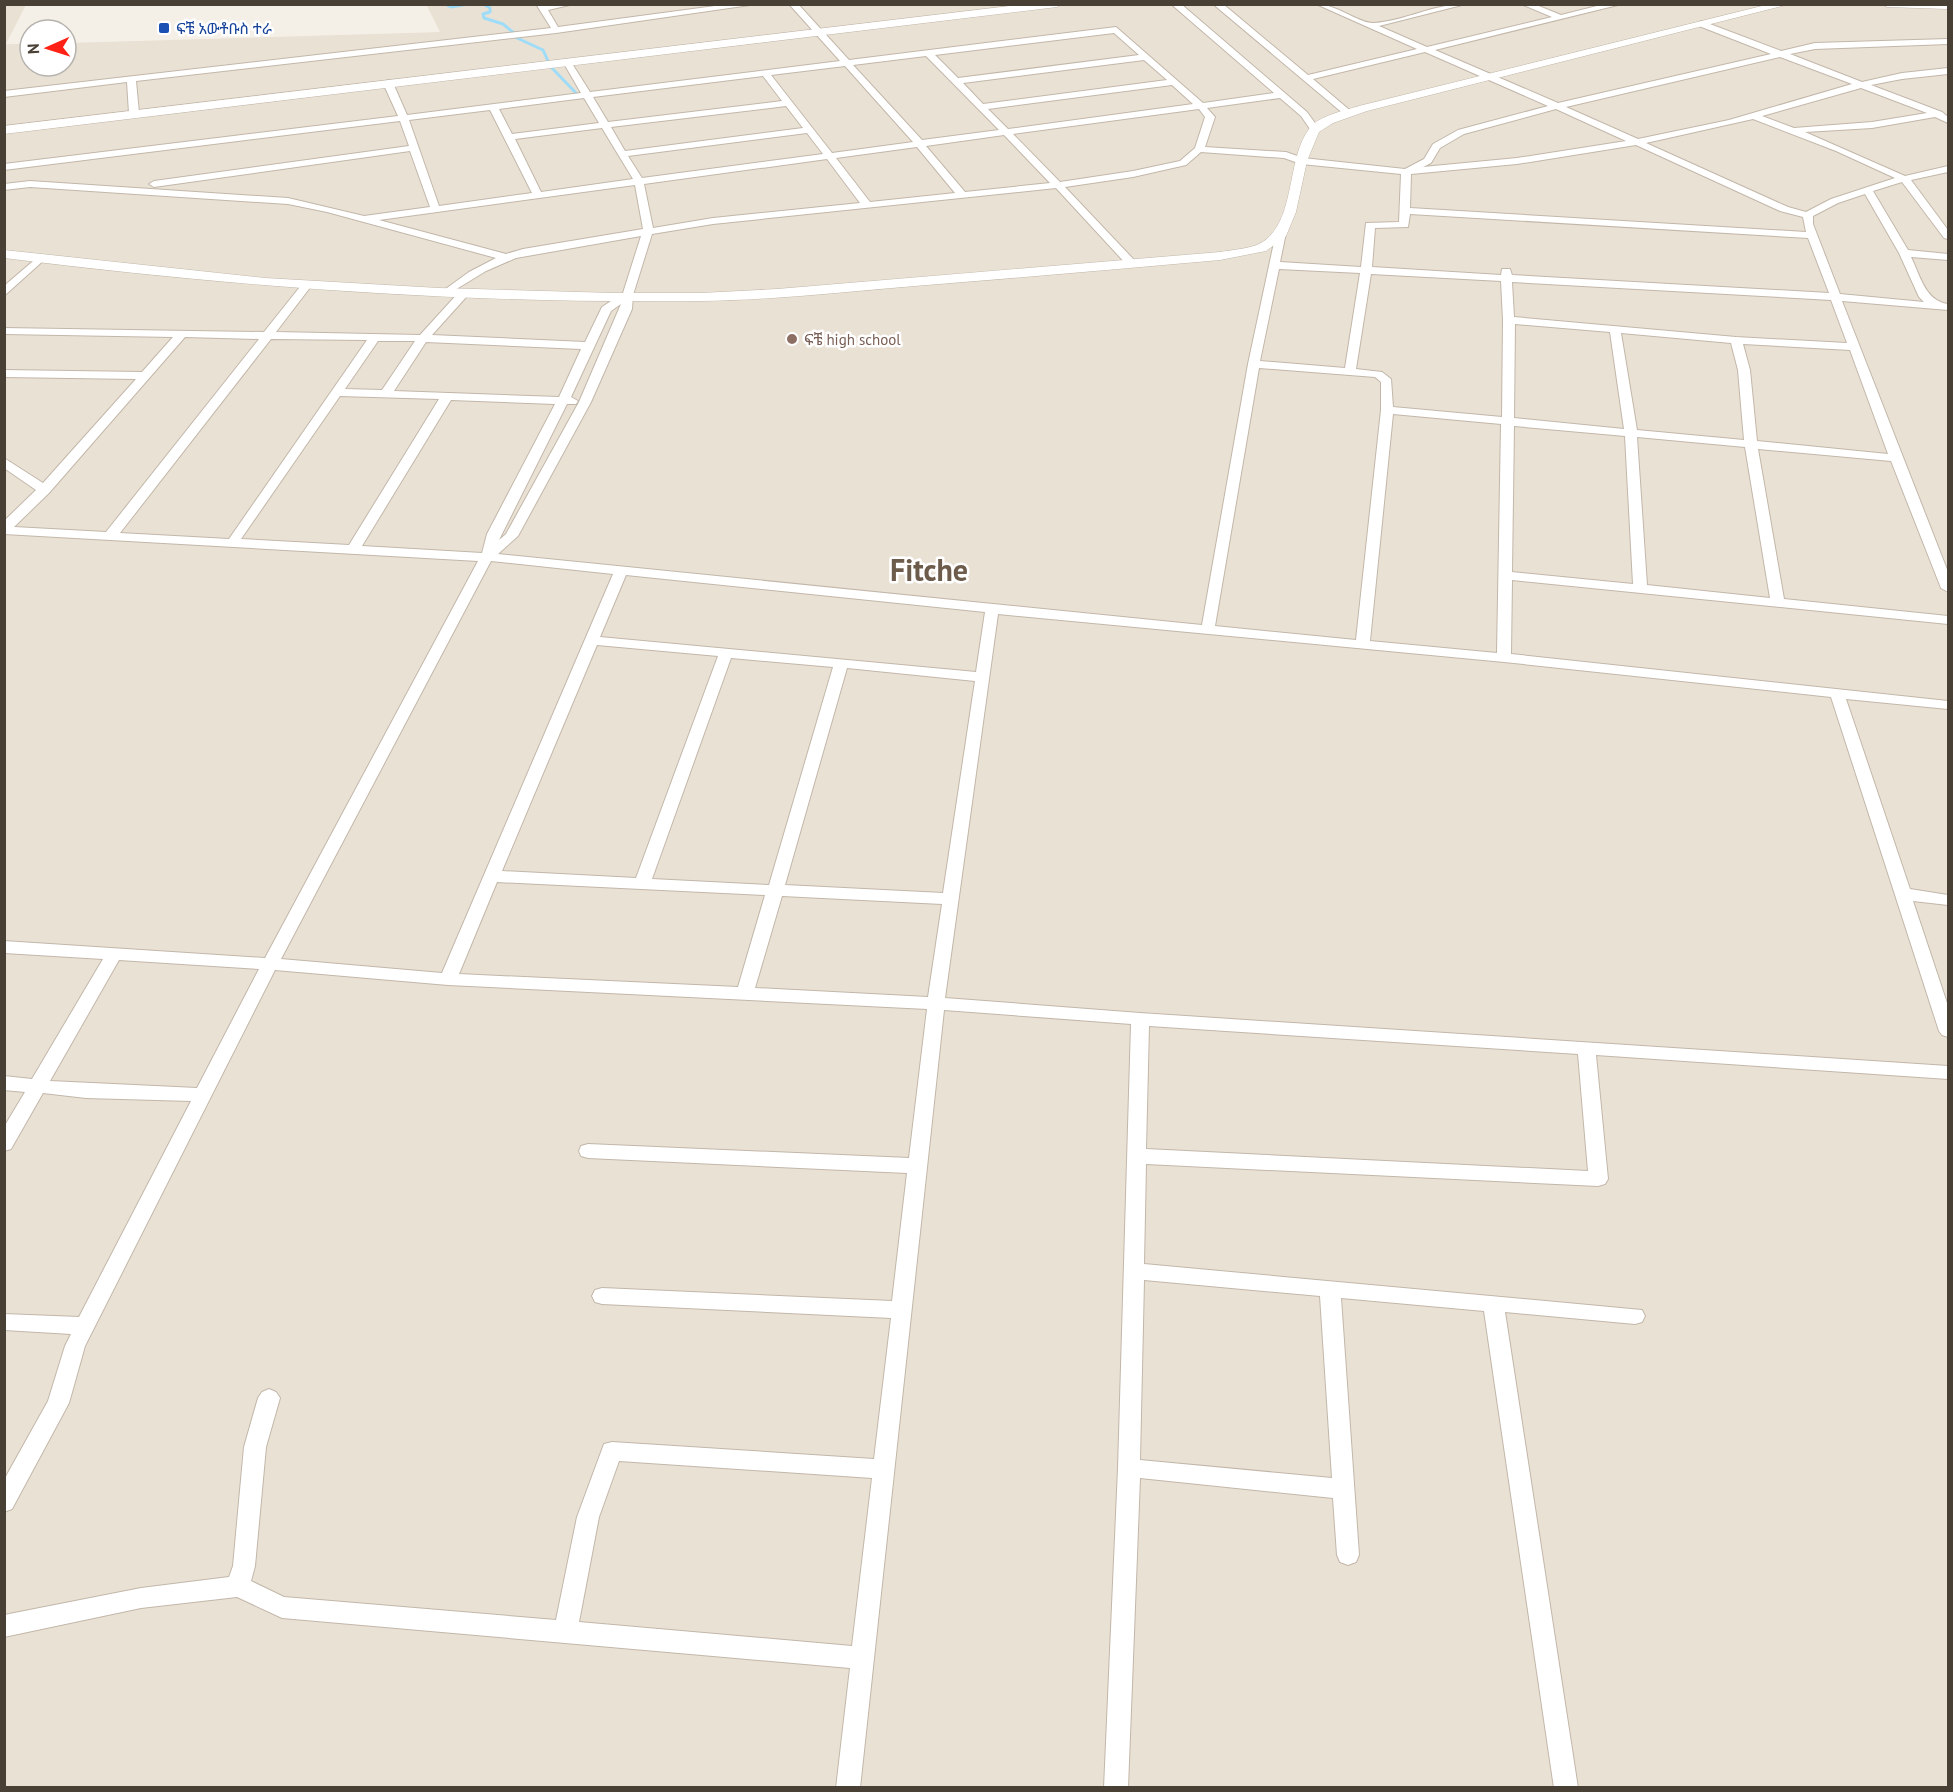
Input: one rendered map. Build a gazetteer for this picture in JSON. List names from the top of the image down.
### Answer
{
  "districts": ["Fitche"],
  "places": {
    "transit": ["ፍቼ አውቶቡስ ተራ"],
    "other": ["ፍቼ high school"]
  },
  "north": "left"
}
